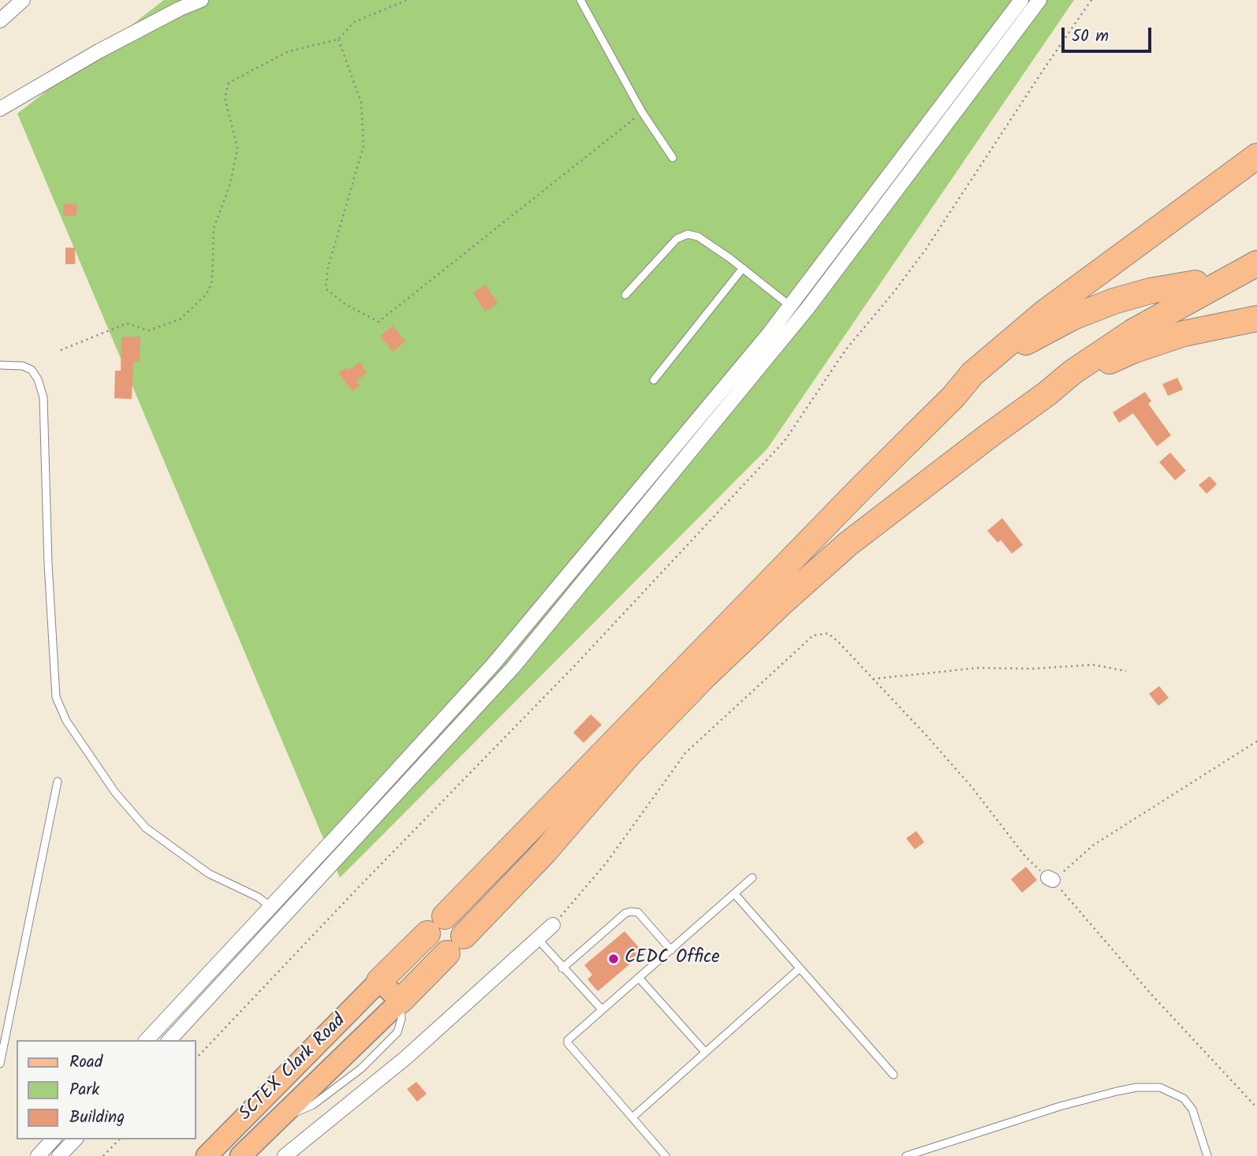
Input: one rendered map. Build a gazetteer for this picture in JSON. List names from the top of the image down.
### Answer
{
  "streets": {
    "main road": ["SCTEX Clark Road"]
  },
  "places": ["CEDC Office"],
  "legend": ["Road", "Park", "Building"],
  "scale_bar": "50 m"
}
